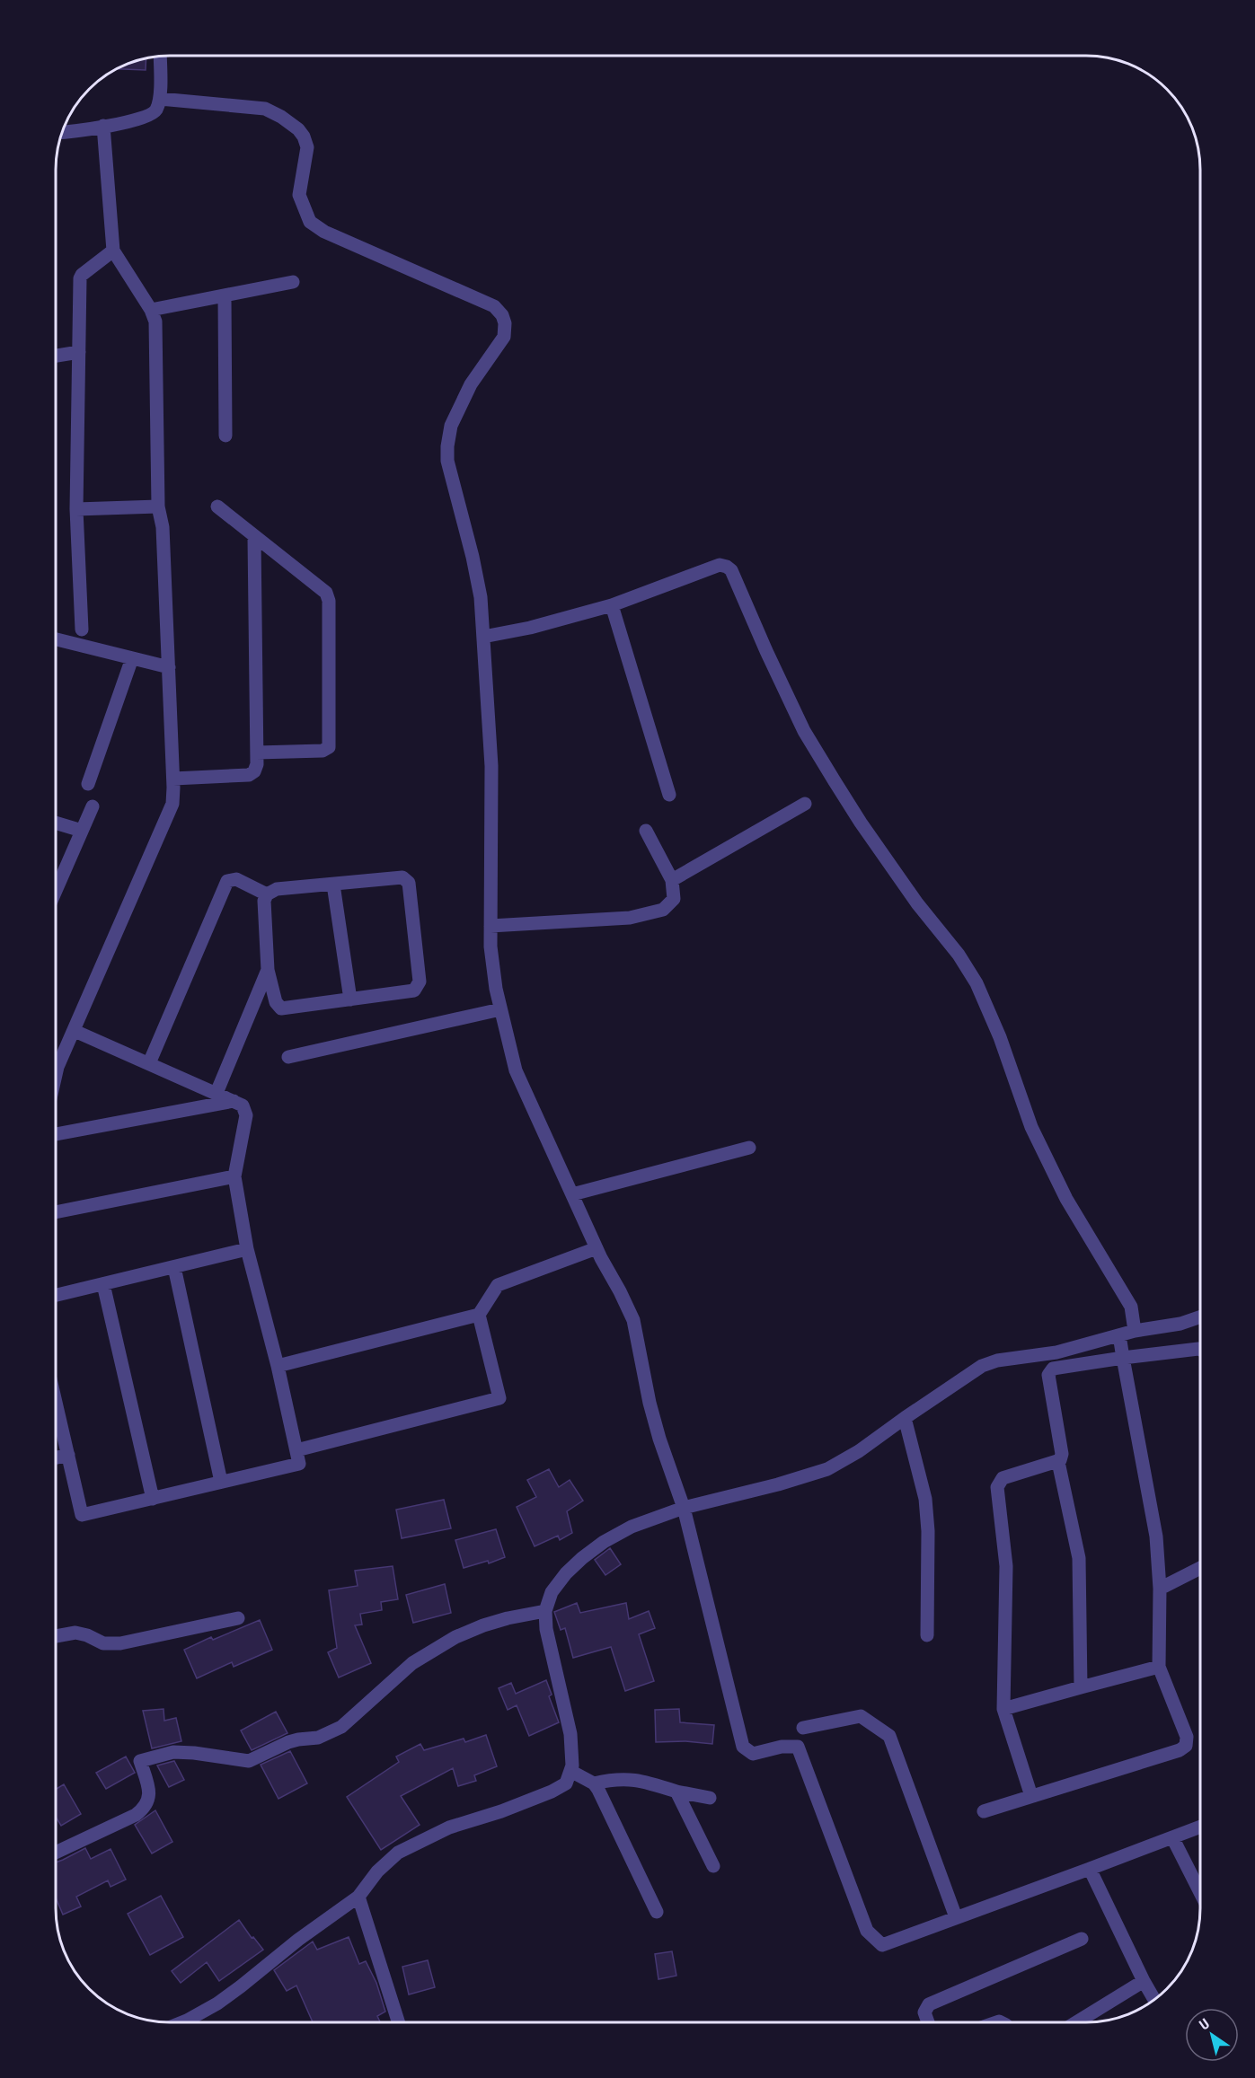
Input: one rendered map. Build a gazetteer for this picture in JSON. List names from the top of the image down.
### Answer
{
  "north": "top left"
}
